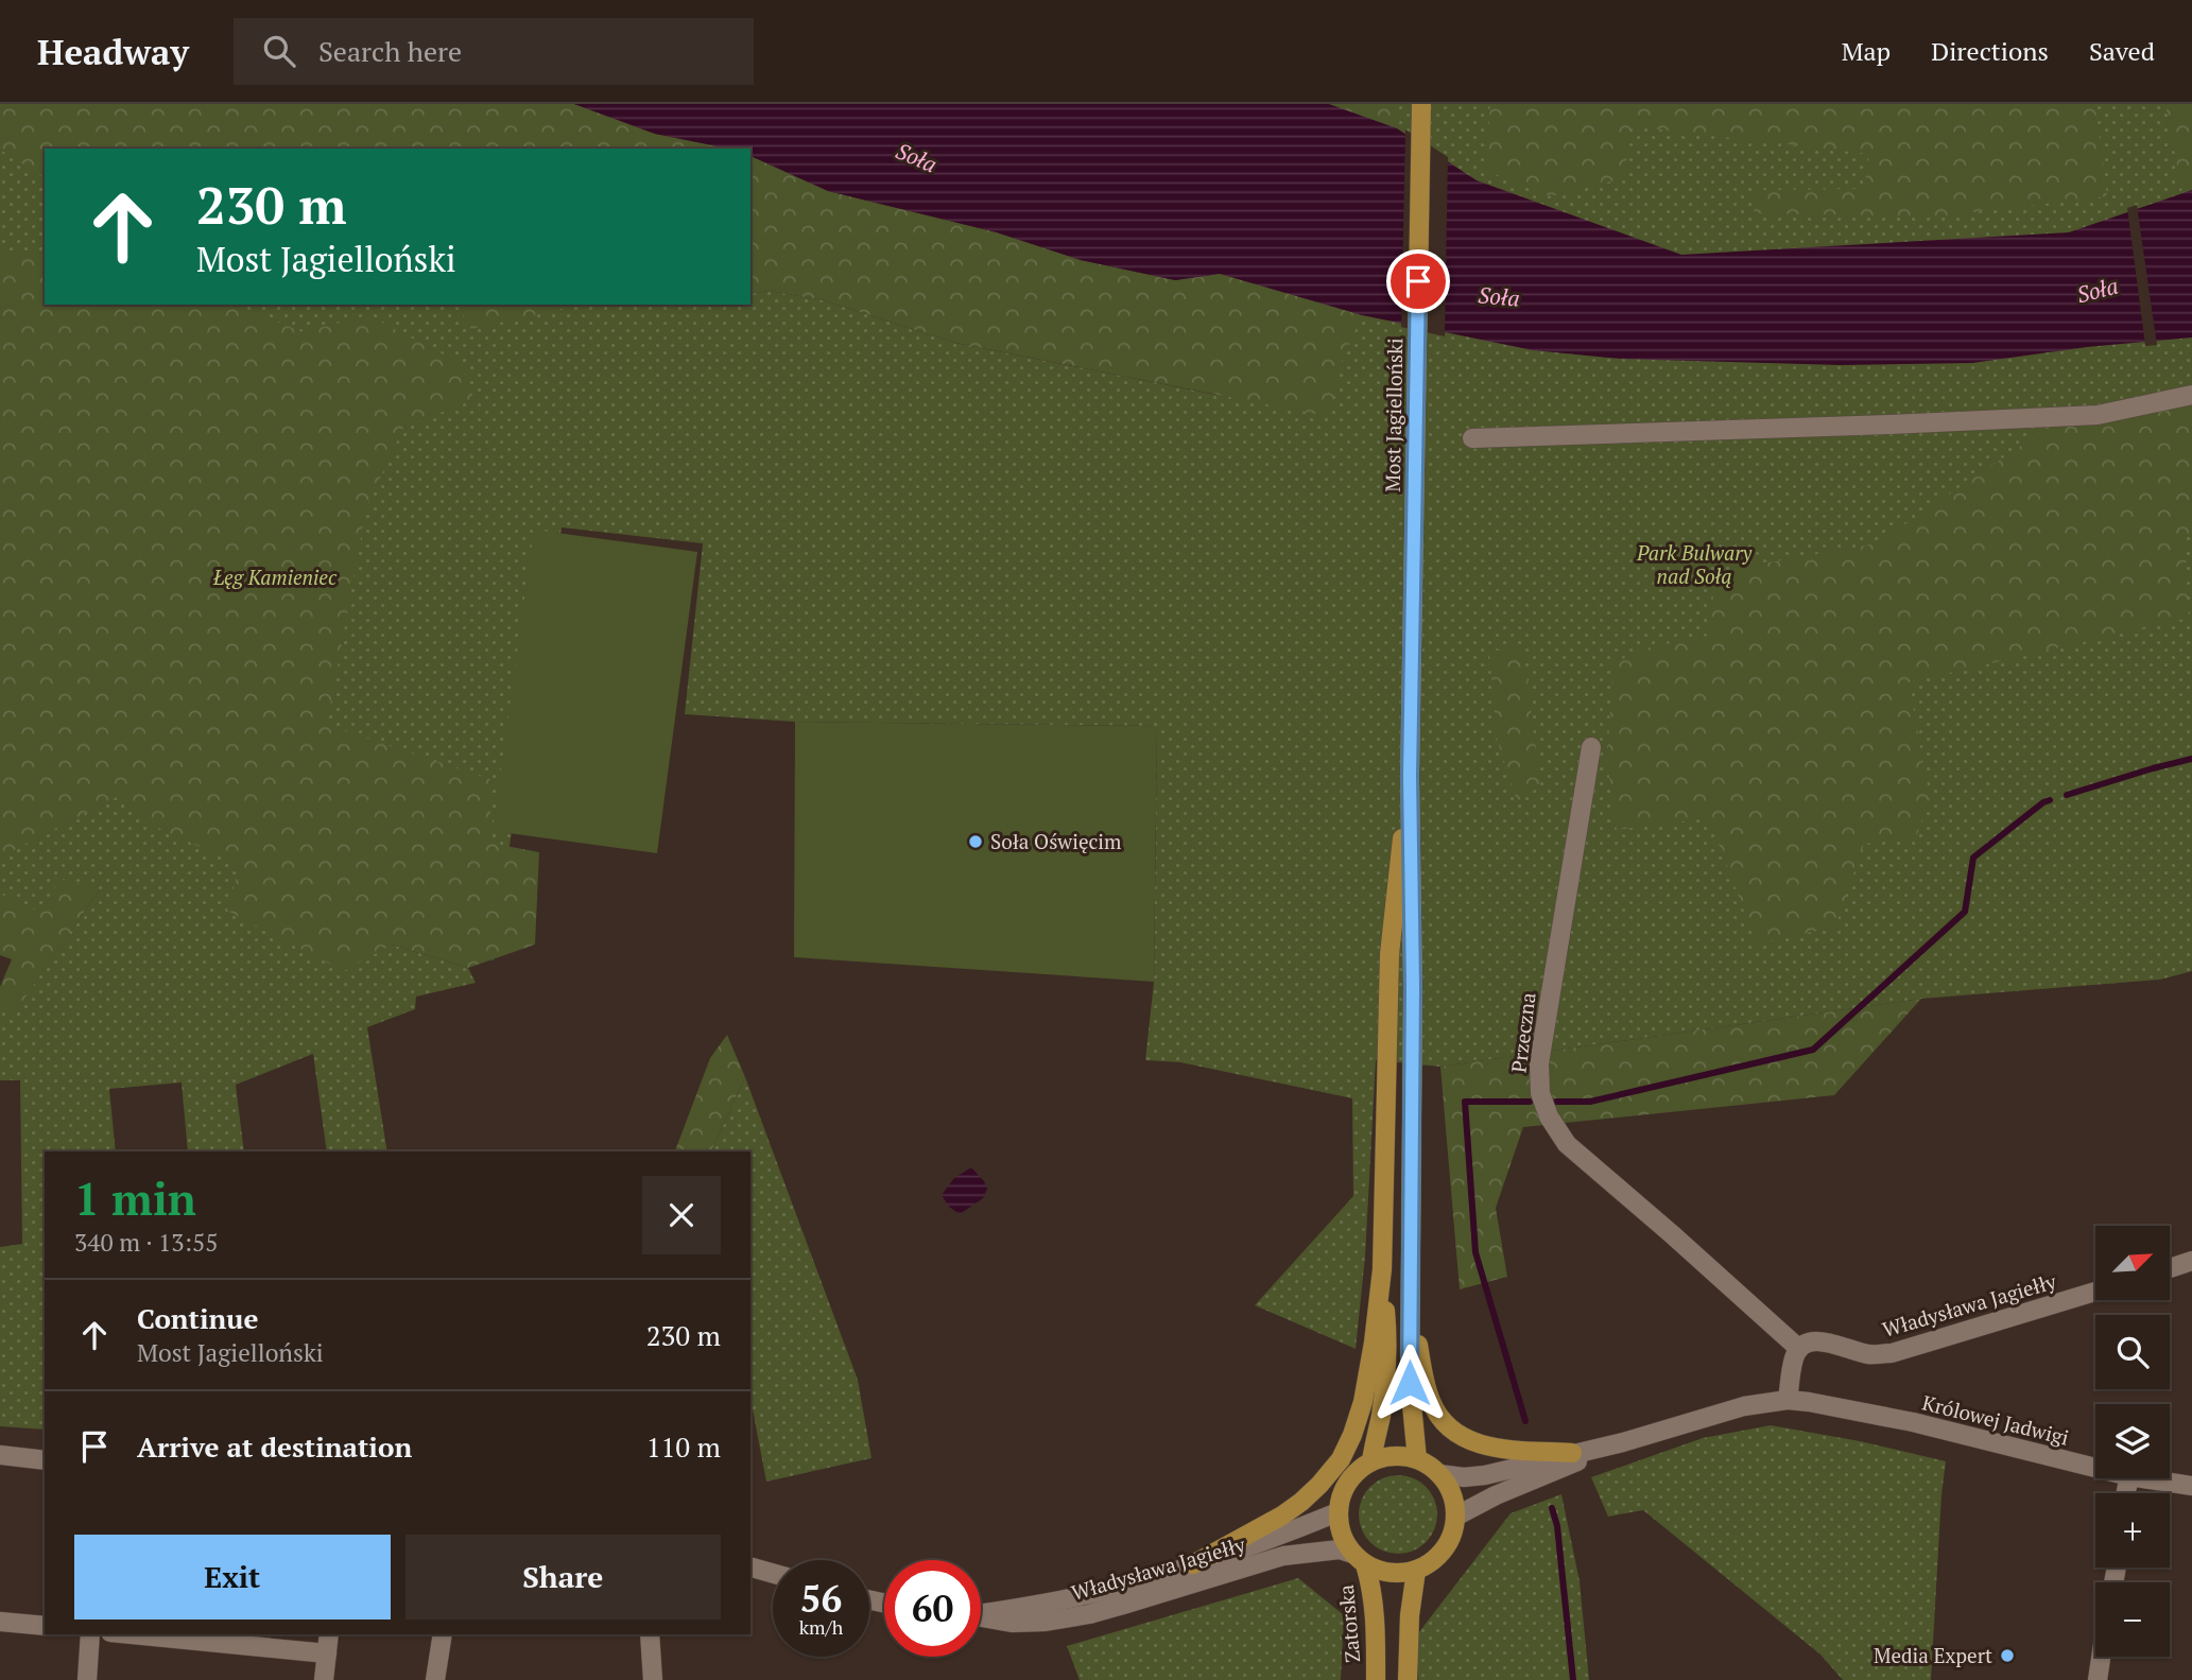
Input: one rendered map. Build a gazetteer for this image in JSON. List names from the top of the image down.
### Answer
{
  "streets": {
    "main road": ["Most Jagielloński", "Zatorska"],
    "street": ["Przeczna", "Władysława Jagiełły", "Królowej Jadwigi"]
  },
  "crossings": [
    ["Przeczna", "Władysława Jagiełły"],
    ["Władysława Jagiełły", "Zatorska"]
  ],
  "water": ["Soła"],
  "parks": ["Park Bulwary nad Sołą", "Łęg Kamieniec"],
  "places": ["Soła Oświęcim", "Media Expert"],
  "north": "top right",
  "page": {
    "header": "Headway",
    "search": "Search here",
    "nav": ["Map", "Directions", "Saved"],
    "turn": ["230 m", "Most Jagielloński"],
    "heading": ["1 min", "340 m · 13:55"],
    "map_buttons": ["+", "−"],
    "list": [
      {
        "name": "Continue",
        "note": "Most Jagielloński",
        "value": "230 m"
      },
      {
        "name": "Arrive at destination",
        "value": "110 m"
      }
    ],
    "buttons": ["Exit", "Share"],
    "speed": "56 km/h",
    "limit": "60"
  }
}
